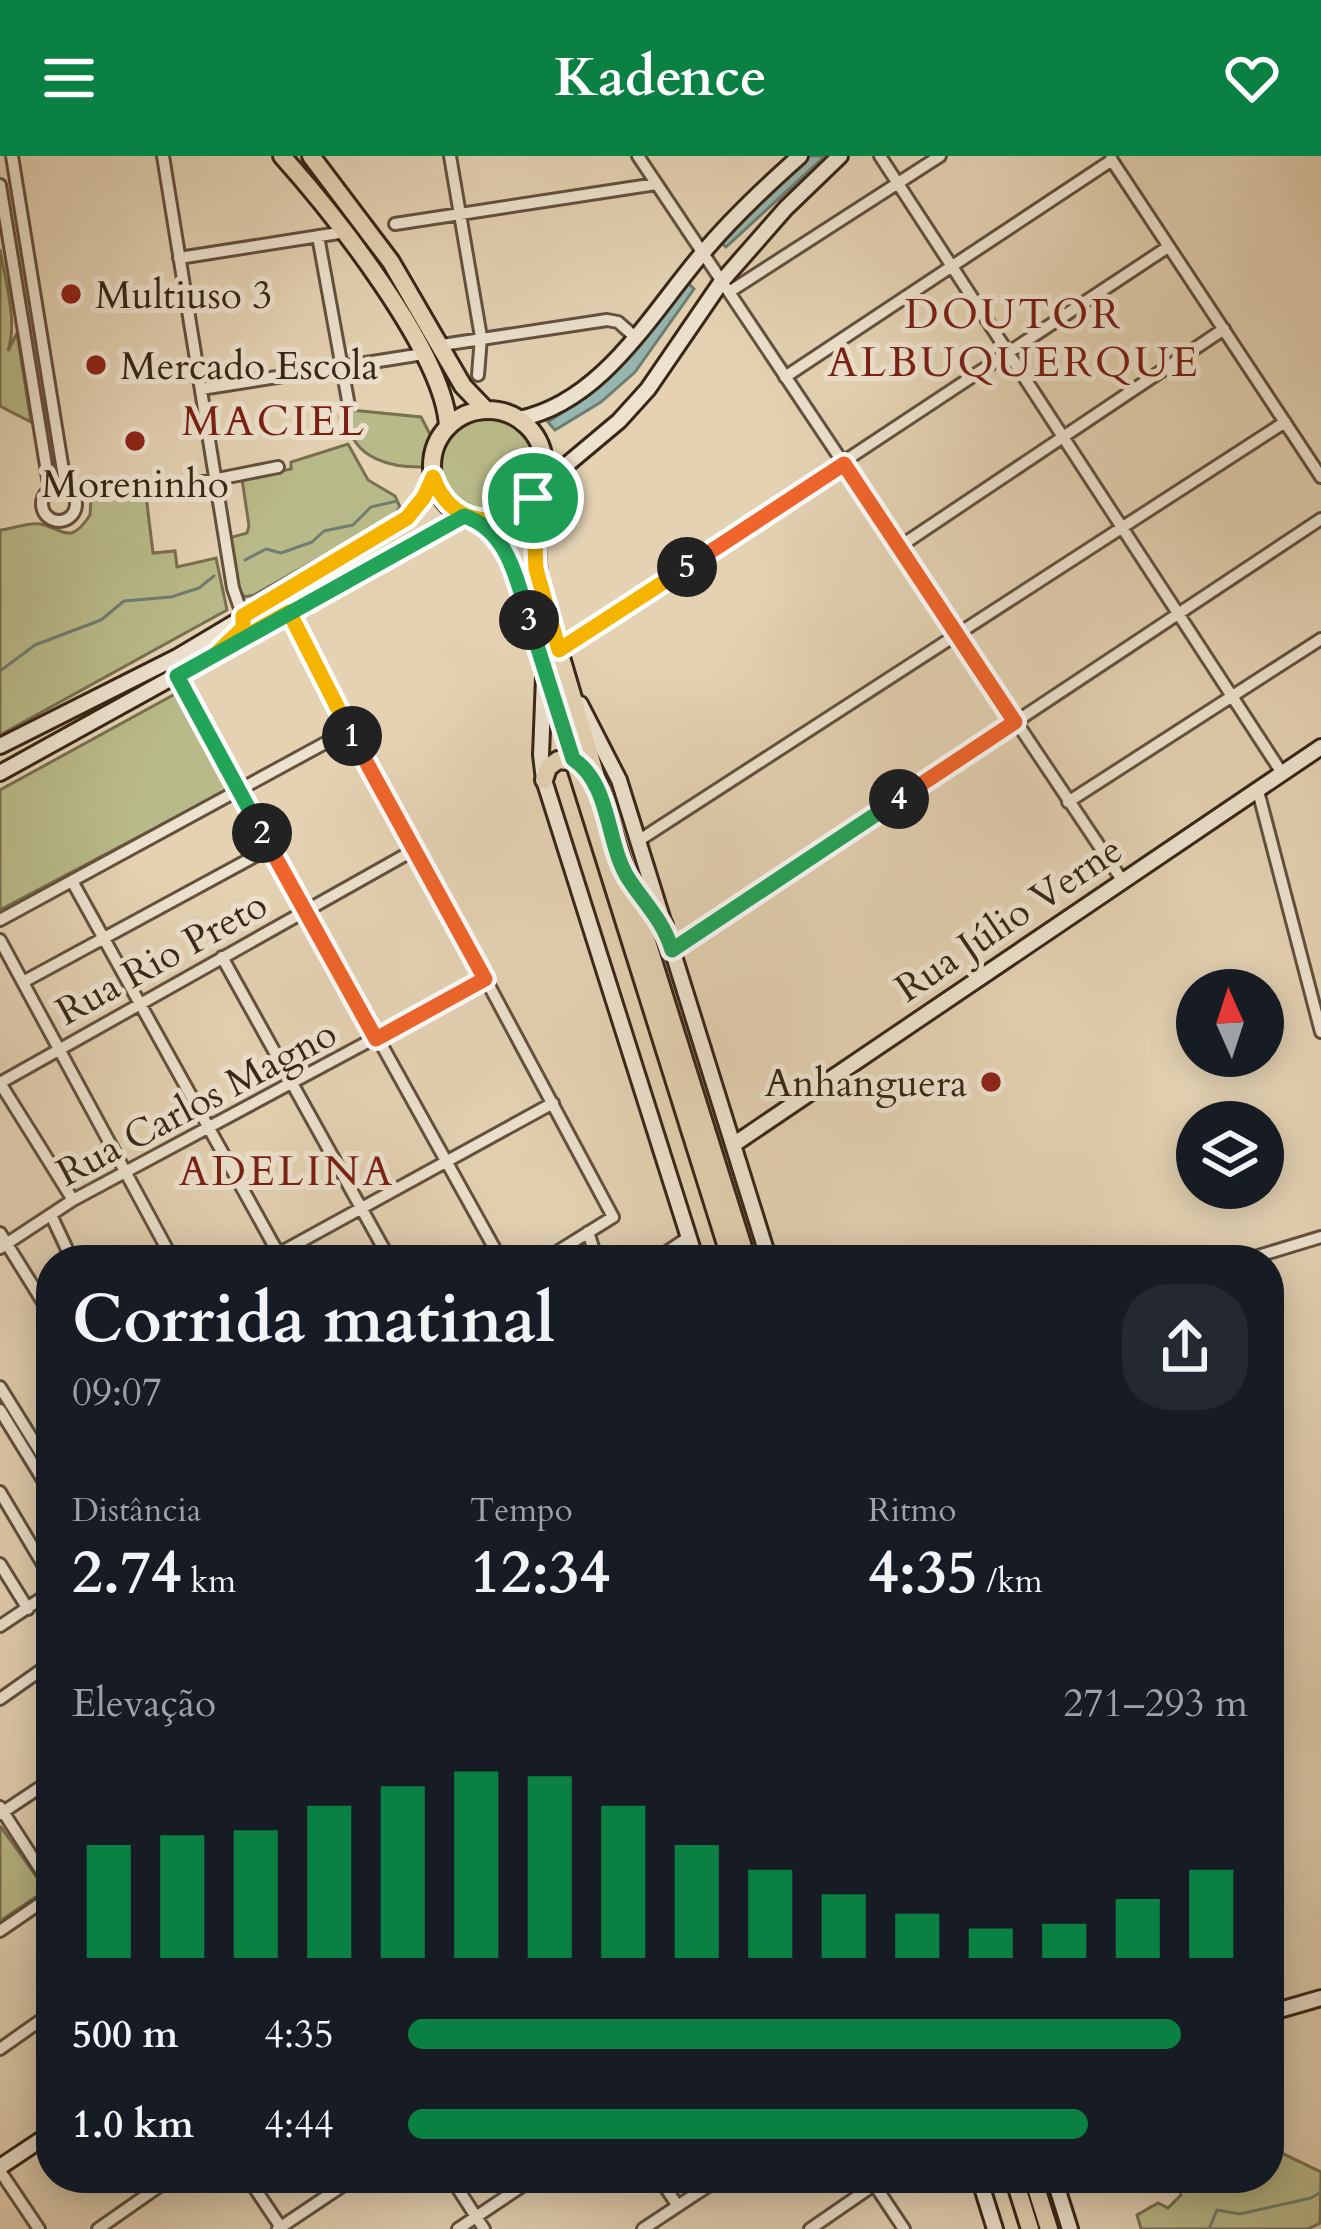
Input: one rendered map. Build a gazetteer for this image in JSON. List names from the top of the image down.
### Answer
{
  "streets": {
    "main road": ["Rua Júlio Verne"],
    "street": ["Rua Rio Preto", "Rua Carlos Magno"]
  },
  "districts": ["DOUTOR ALBUQUERQUE", "MACIEL", "ADELINA"],
  "places": [
    "Multiuso 3",
    "Mercado Escola",
    "Moreninho",
    "Anhanguera"
  ],
  "north": "top",
  "page": {
    "header": "Kadence",
    "pins": [
      "5",
      "3",
      "1",
      "4",
      "2"
    ],
    "heading": ["Corrida matinal", "09:07"],
    "stats": [
      ["Distância", "2.74 km"],
      ["Tempo", "12:34"],
      ["Ritmo", "4:35 /km"]
    ],
    "chart": ["Elevação", "271–293 m"],
    "list": [
      {
        "name": "500 m",
        "note": "4:35"
      },
      {
        "name": "1.0 km",
        "note": "4:44"
      }
    ]
  }
}
